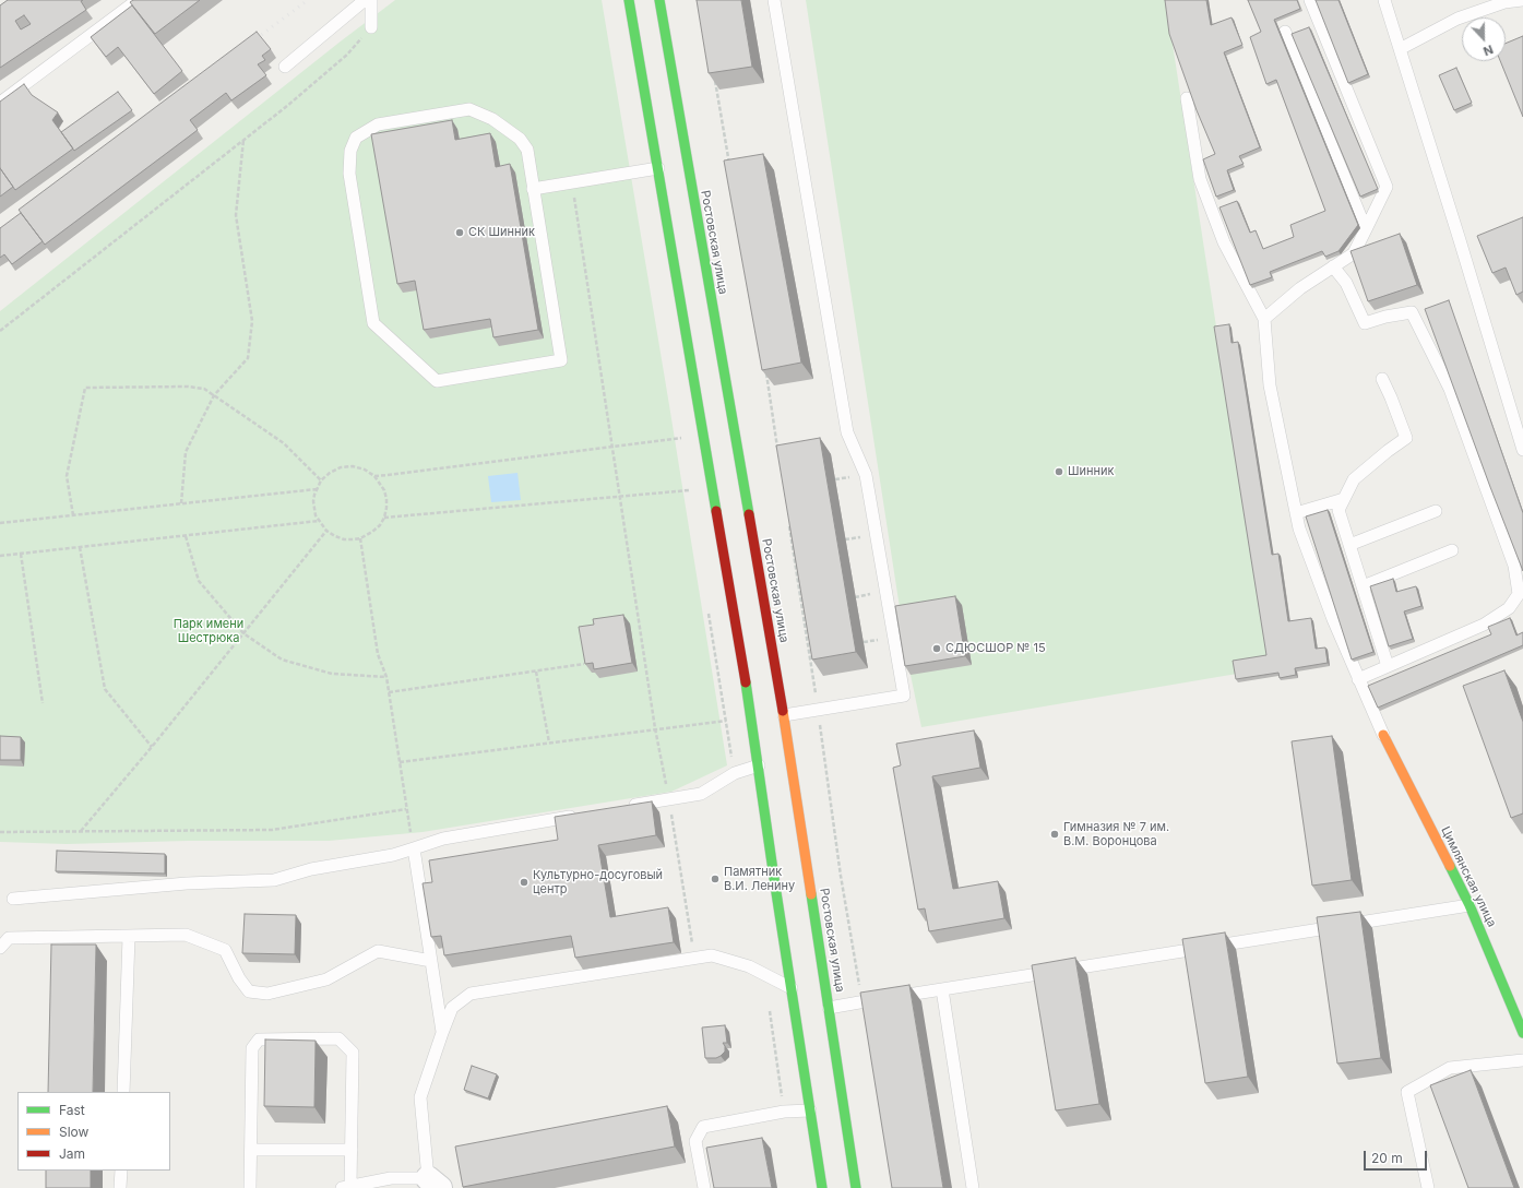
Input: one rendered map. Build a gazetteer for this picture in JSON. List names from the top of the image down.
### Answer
{
  "streets": {
    "street": ["Ростовская улица", "Цимлянская улица"]
  },
  "parks": ["Парк имени Шестрюка"],
  "places": [
    "СК Шинник",
    "Шинник",
    "СДЮСШОР № 15",
    "Гимназия № 7 им. В.М. Воронцова",
    "Памятник В.И. Ленину",
    "Культурно-досуговый центр"
  ],
  "legend": ["Fast", "Slow", "Jam"],
  "scale_bar": "20 m",
  "north": "bottom"
}
